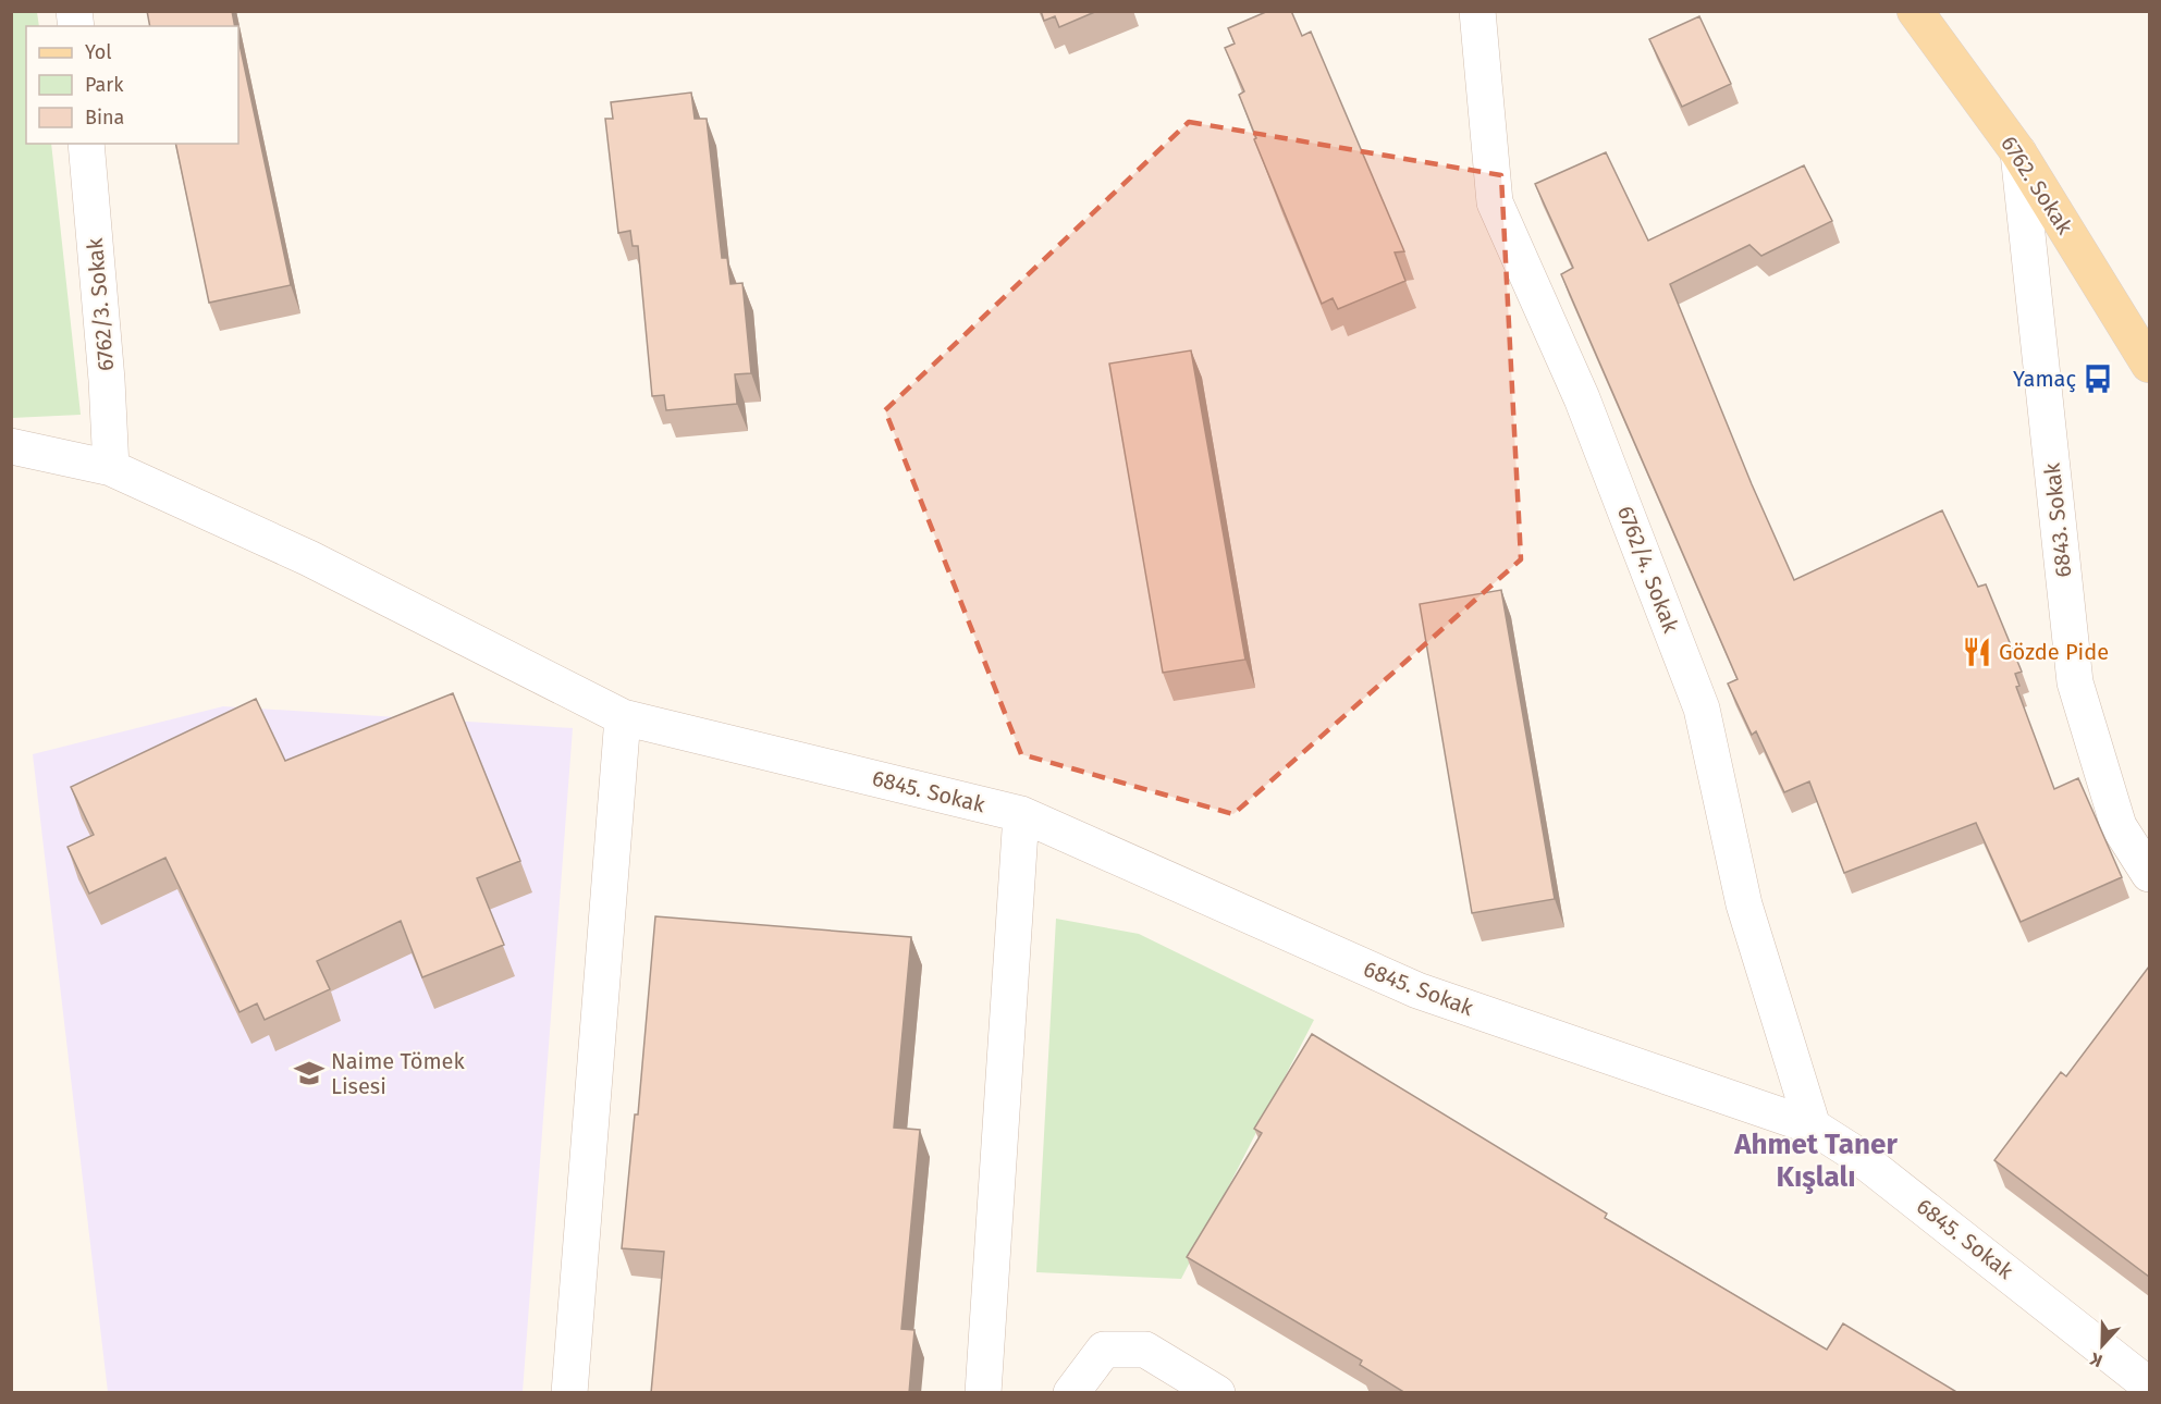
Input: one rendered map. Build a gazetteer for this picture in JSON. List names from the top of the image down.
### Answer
{
  "streets": {
    "main road": ["6762. Sokak"],
    "street": [
      "6762/3. Sokak",
      "6843. Sokak",
      "6762/4. Sokak",
      "6845. Sokak"
    ]
  },
  "crossings": [
    ["6762. Sokak", "6843. Sokak"],
    ["6762/3. Sokak", "6845. Sokak"],
    ["6762/4. Sokak", "6845. Sokak"]
  ],
  "districts": ["Ahmet Taner Kışlalı"],
  "places": {
    "bus stop": ["Yamaç"],
    "restaurant": ["Gözde Pide"],
    "school or university": ["Naime Tömek Lisesi"]
  },
  "legend": ["Yol", "Park", "Bina"],
  "north": "bottom"
}
